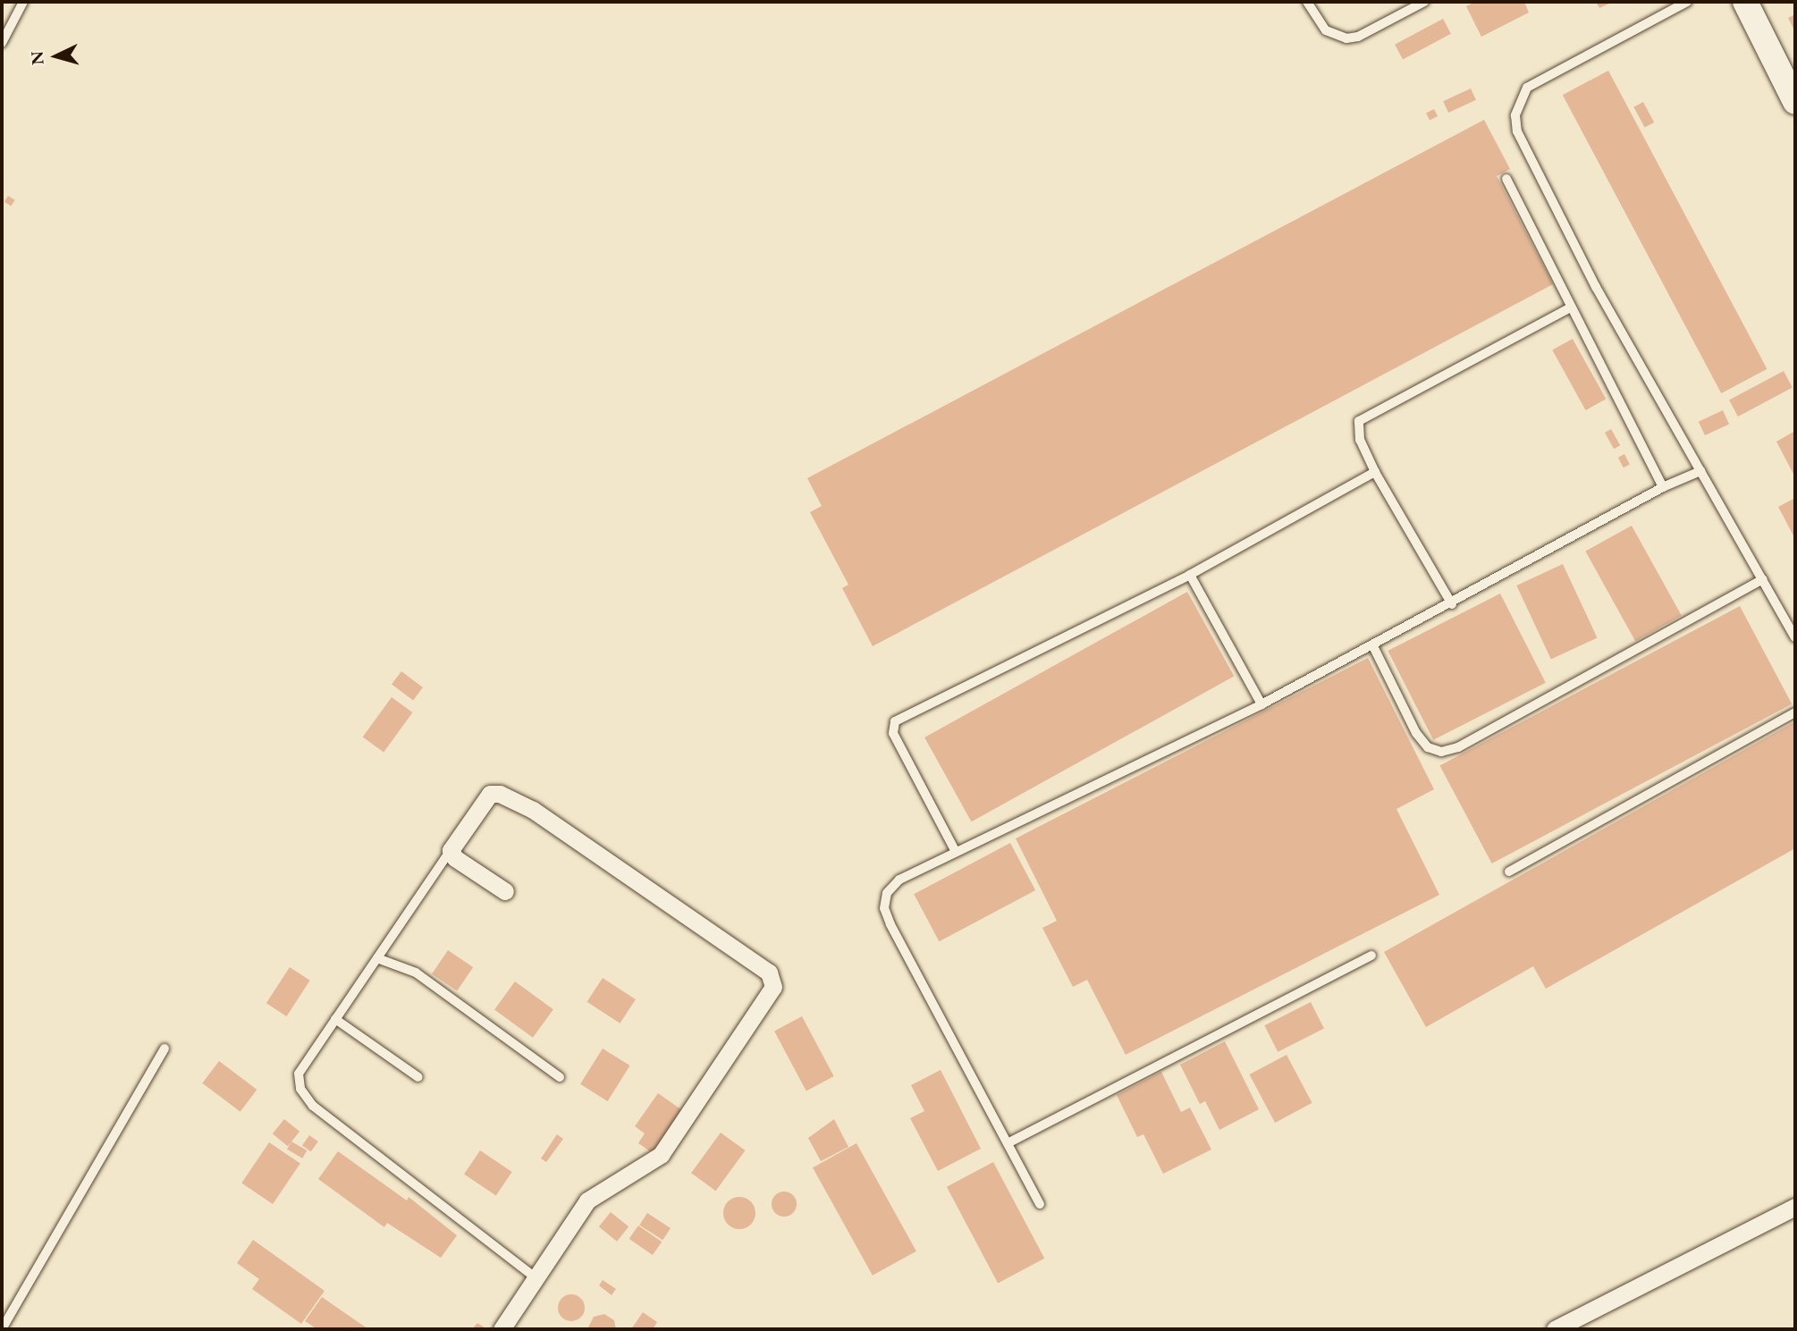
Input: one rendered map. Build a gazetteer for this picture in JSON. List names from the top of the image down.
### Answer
{
  "north": "left"
}
